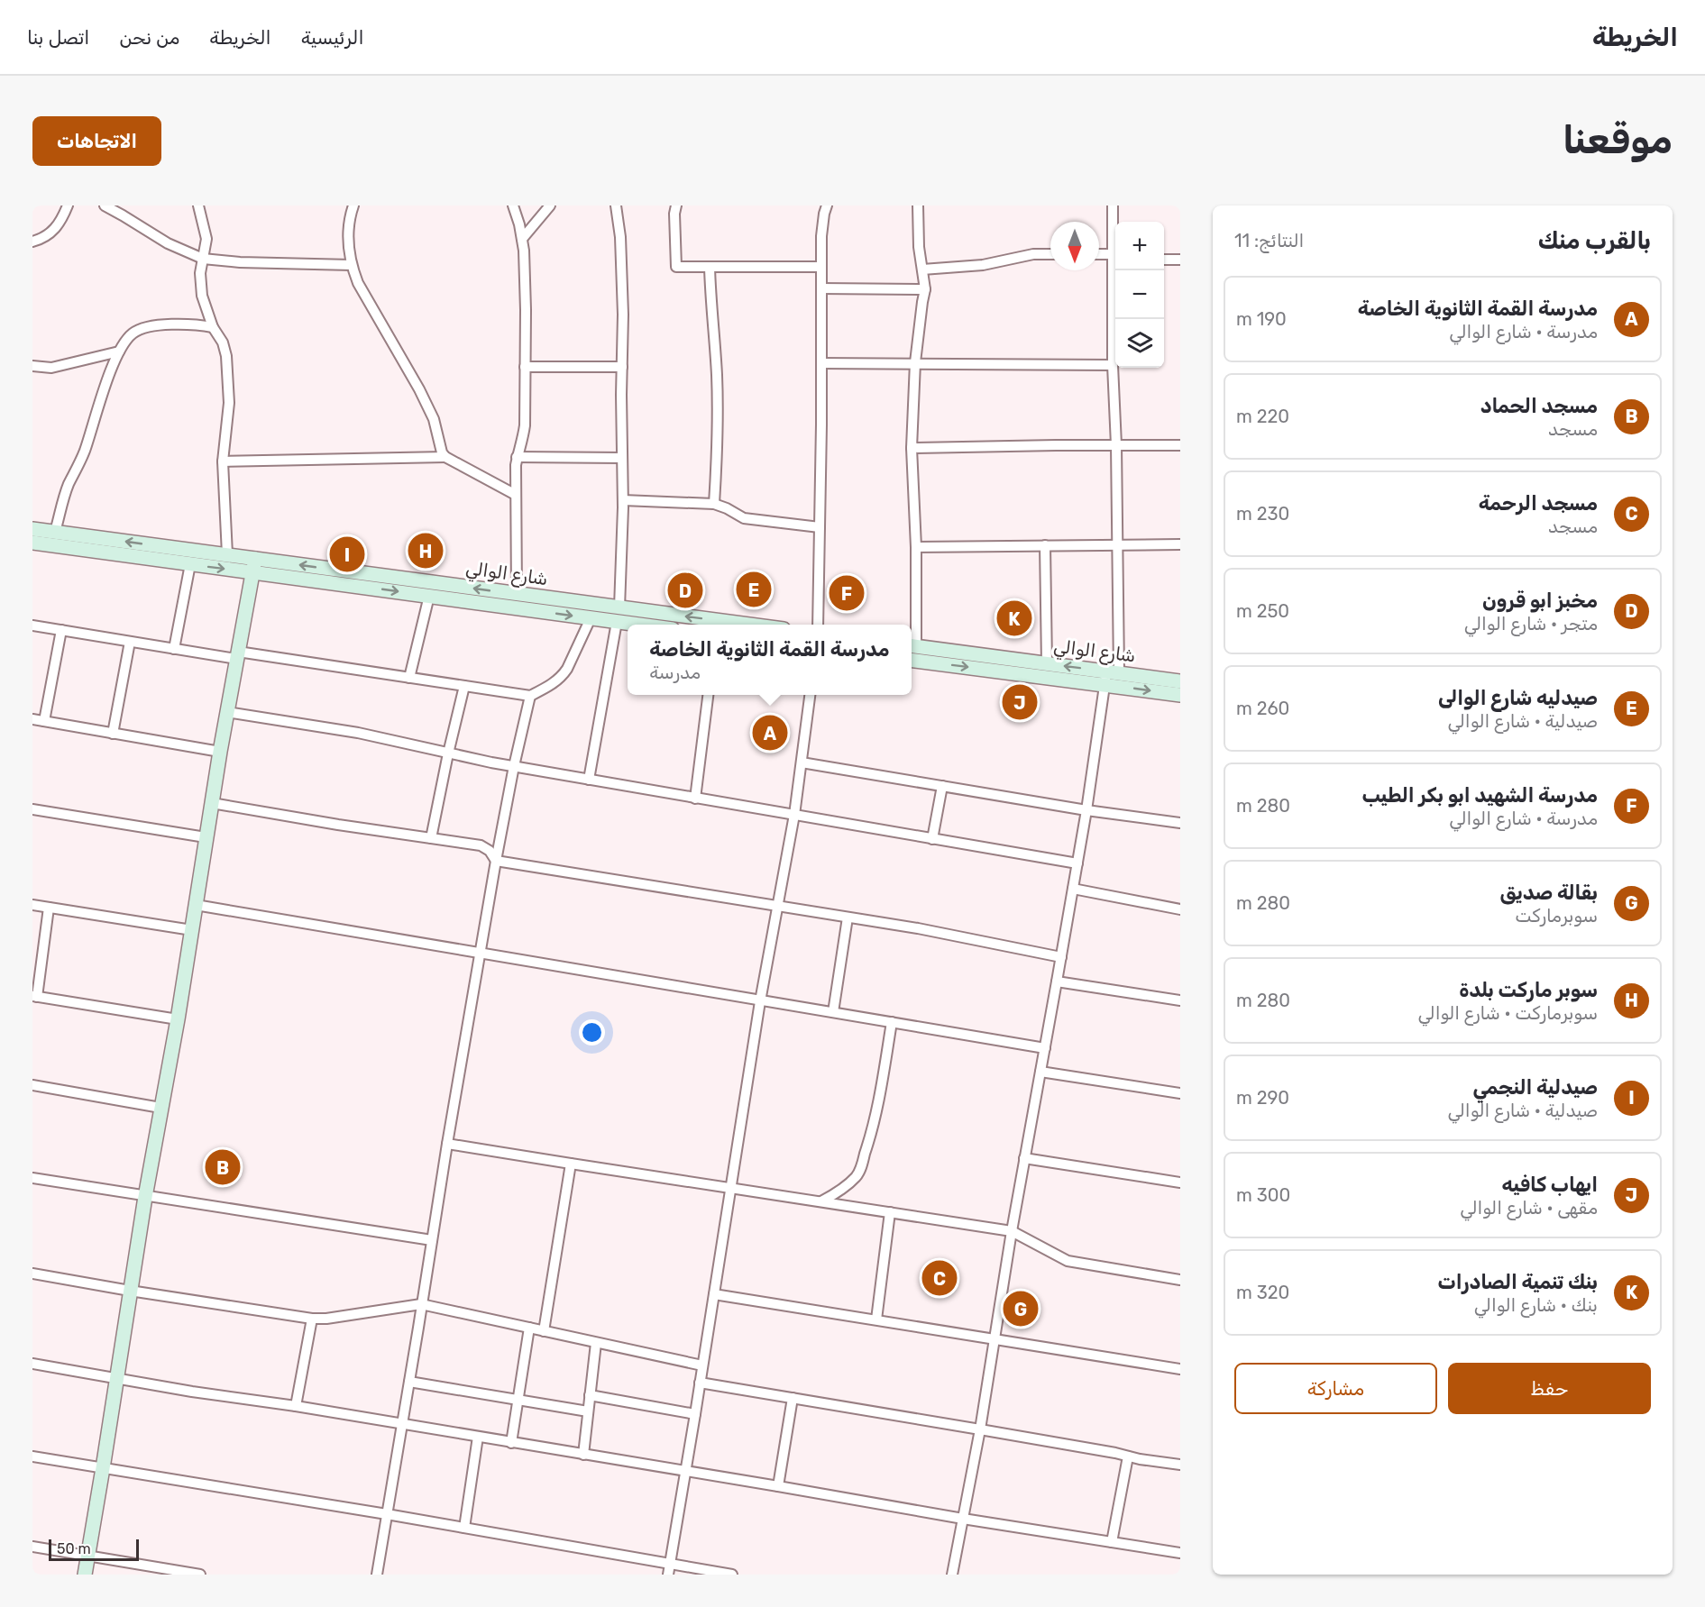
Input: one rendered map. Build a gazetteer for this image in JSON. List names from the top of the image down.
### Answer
{
  "streets": {
    "street": ["شارع الوالي"]
  },
  "scale_bar": "50 m",
  "north": "bottom",
  "page": {
    "header": "الخريطة",
    "nav": [
      "الرئيسية",
      "الخريطة",
      "من نحن",
      "اتصل بنا"
    ],
    "buttons": [
      "الاتجاهات",
      ["حفظ", "مشاركة"]
    ],
    "title": "موقعنا",
    "heading": ["بالقرب منك", "النتائج: 11"],
    "map_buttons": ["+", "−"],
    "list": [
      {
        "mark": "A",
        "name": "مدرسة القمة الثانوية الخاصة",
        "note": "مدرسة · شارع الوالي",
        "value": "190 m"
      },
      {
        "mark": "B",
        "name": "مسجد الحماد",
        "note": "مسجد",
        "value": "220 m"
      },
      {
        "mark": "C",
        "name": "مسجد الرحمة",
        "note": "مسجد",
        "value": "230 m"
      },
      {
        "mark": "D",
        "name": "مخبز ابو قرون",
        "note": "متجر · شارع الوالي",
        "value": "250 m"
      },
      {
        "mark": "E",
        "name": "صيدليه شارع الوالى",
        "note": "صيدلية · شارع الوالي",
        "value": "260 m"
      },
      {
        "mark": "F",
        "name": "مدرسة الشهيد ابو بكر الطيب",
        "note": "مدرسة · شارع الوالي",
        "value": "280 m"
      },
      {
        "mark": "G",
        "name": "بقالة صديق",
        "note": "سوبرماركت",
        "value": "280 m"
      },
      {
        "mark": "H",
        "name": "سوبر ماركت بلدة",
        "note": "سوبرماركت · شارع الوالي",
        "value": "280 m"
      },
      {
        "mark": "I",
        "name": "صيدلية النجمي",
        "note": "صيدلية · شارع الوالي",
        "value": "290 m"
      },
      {
        "mark": "J",
        "name": "ايهاب كافيه",
        "note": "مقهى · شارع الوالي",
        "value": "300 m"
      },
      {
        "mark": "K",
        "name": "بنك تنمية الصادرات",
        "note": "بنك · شارع الوالي",
        "value": "320 m"
      }
    ],
    "pins": [
      "H",
      "I",
      "E",
      "D",
      "F",
      "K",
      "J",
      "A",
      "B",
      "C",
      "G"
    ],
    "popup": ["مدرسة القمة الثانوية الخاصة", "مدرسة"],
    "scale": "50 m"
  }
}
